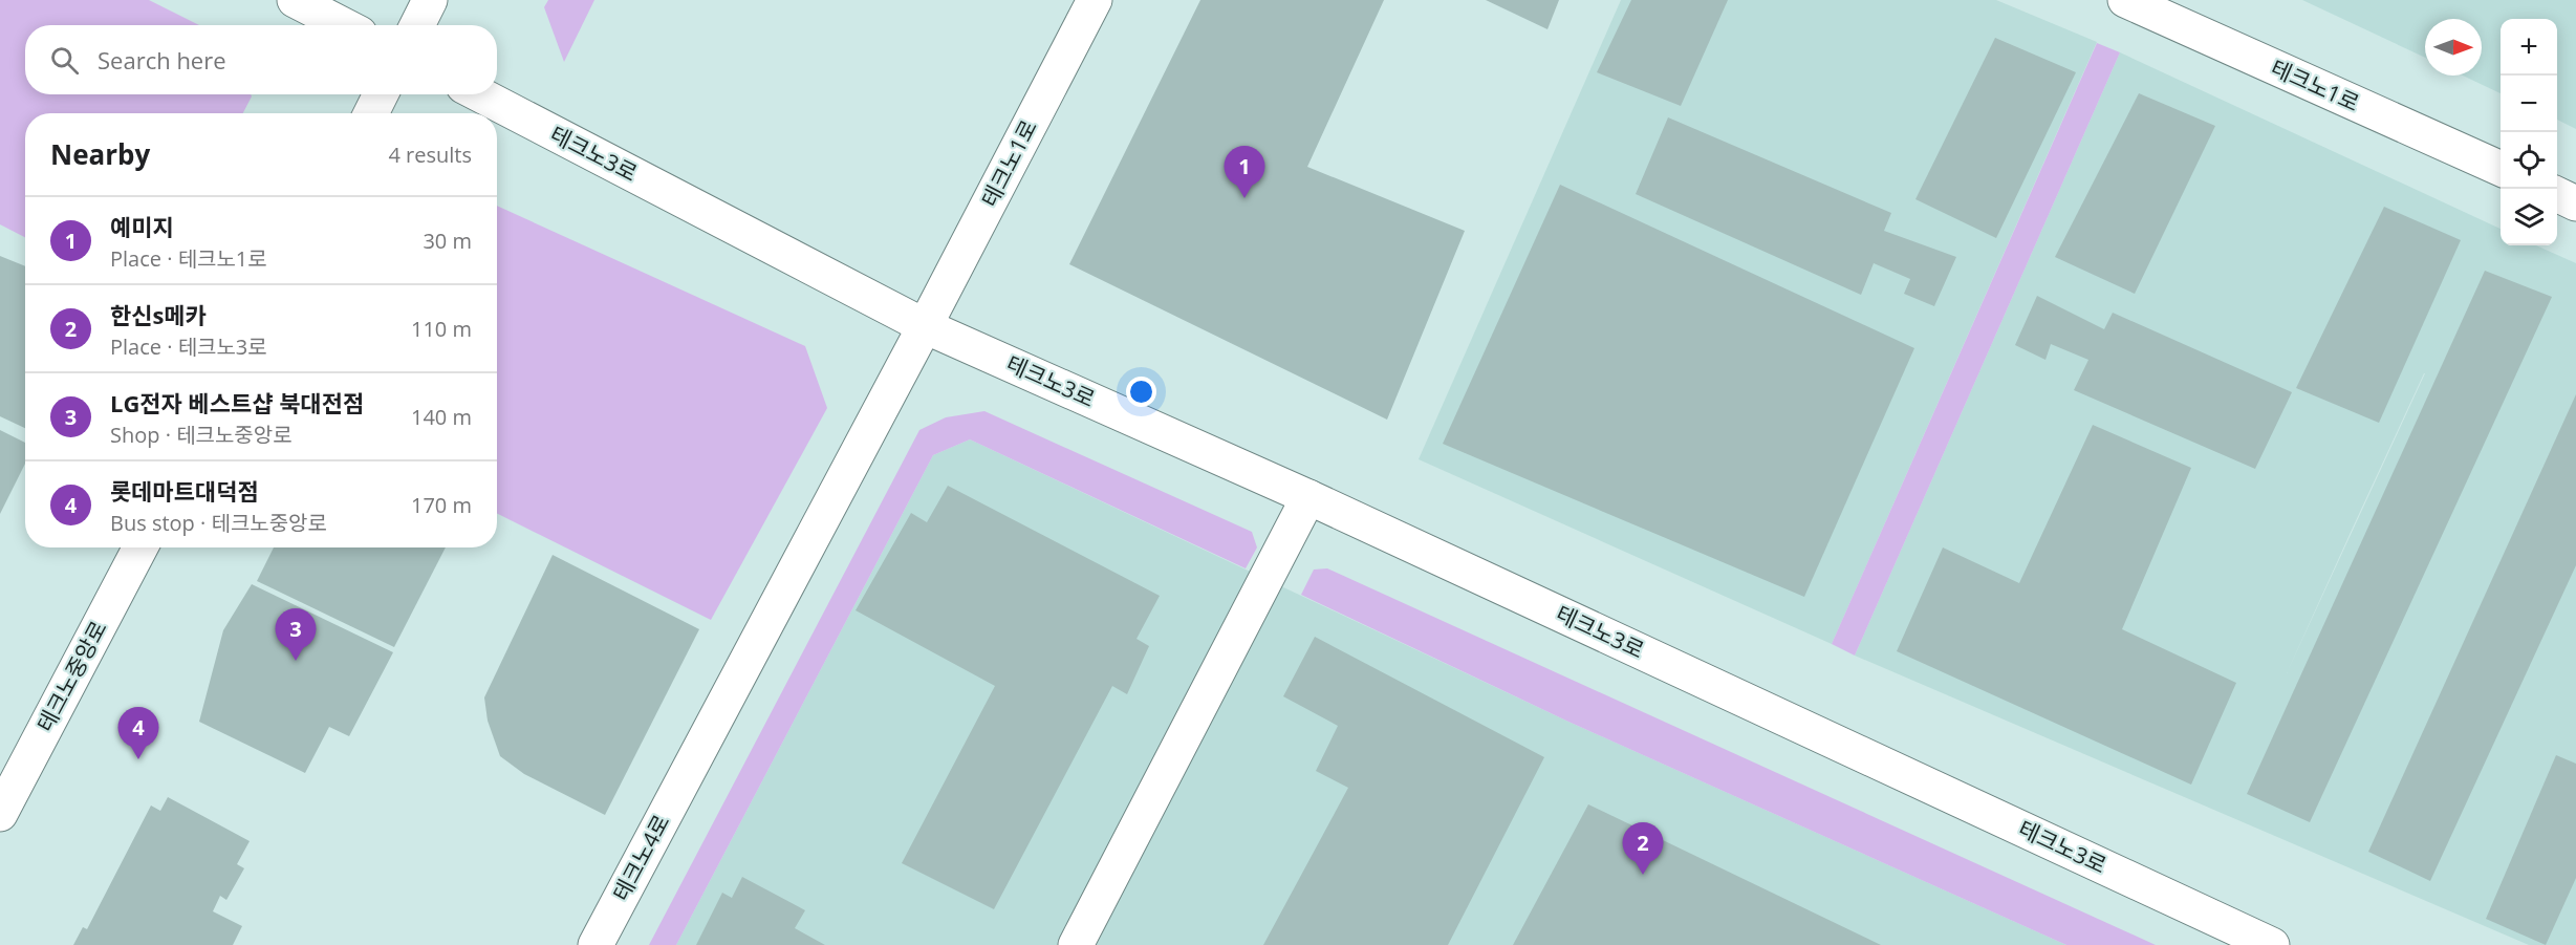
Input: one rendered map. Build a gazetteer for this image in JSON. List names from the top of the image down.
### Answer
{
  "streets": {
    "street": [
      "테크노1로",
      "테크노3로",
      "테크노중앙로",
      "테크노4로"
    ]
  },
  "crossings": [
    ["테크노1로", "테크노3로"],
    ["테크노1로", "테크노4로"],
    ["테크노3로", "테크노4로"]
  ],
  "north": "right",
  "page": {
    "map_buttons": ["+", "−"],
    "search": "Search here",
    "heading": ["Nearby", "4 results"],
    "pins": [
      "1",
      "3",
      "4",
      "2"
    ],
    "list": [
      {
        "mark": "1",
        "name": "예미지",
        "note": "Place · 테크노1로",
        "value": "30 m"
      },
      {
        "mark": "2",
        "name": "한신s메카",
        "note": "Place · 테크노3로",
        "value": "110 m"
      },
      {
        "mark": "3",
        "name": "LG전자 베스트샵 북대전점",
        "note": "Shop · 테크노중앙로",
        "value": "140 m"
      },
      {
        "mark": "4",
        "name": "롯데마트대덕점",
        "note": "Bus stop · 테크노중앙로",
        "value": "170 m"
      }
    ]
  }
}
